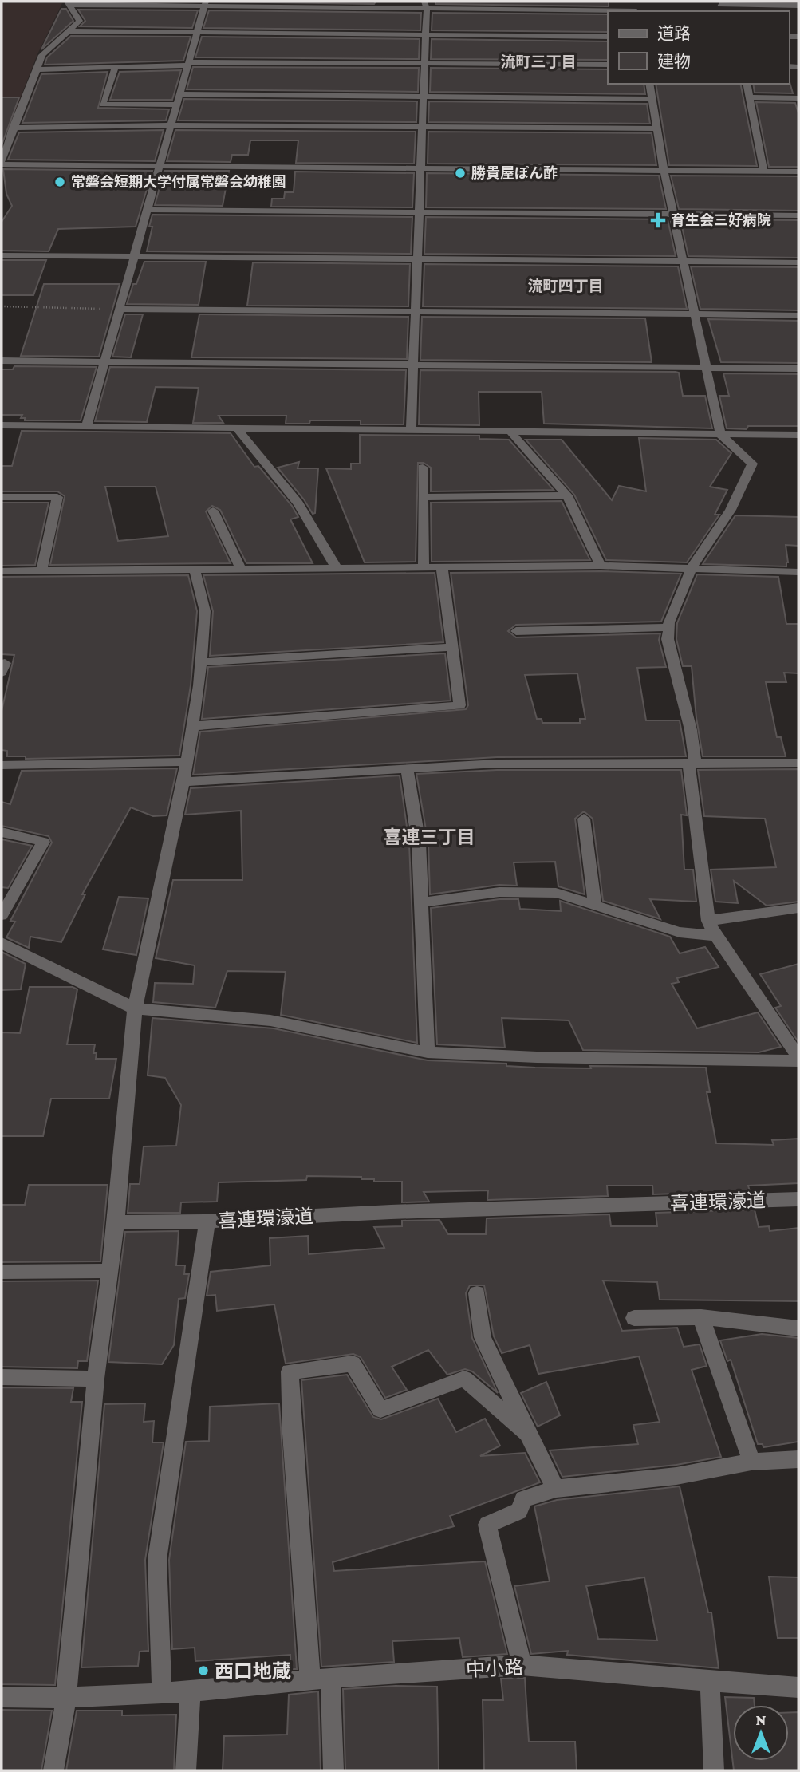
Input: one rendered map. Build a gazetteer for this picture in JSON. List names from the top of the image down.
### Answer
{
  "streets": {
    "street": ["喜連環濠道", "中小路"]
  },
  "crossings": [
    ["喜連環濠道", "中小路"]
  ],
  "districts": ["流町三丁目", "流町四丁目", "喜連三丁目"],
  "places": {
    "other": ["勝貴屋ぽん酢", "常磐会短期大学付属常磐会幼稚園", "西口地蔵"],
    "health": ["育生会三好病院"]
  },
  "legend": ["道路", "建物"],
  "north": "top"
}
